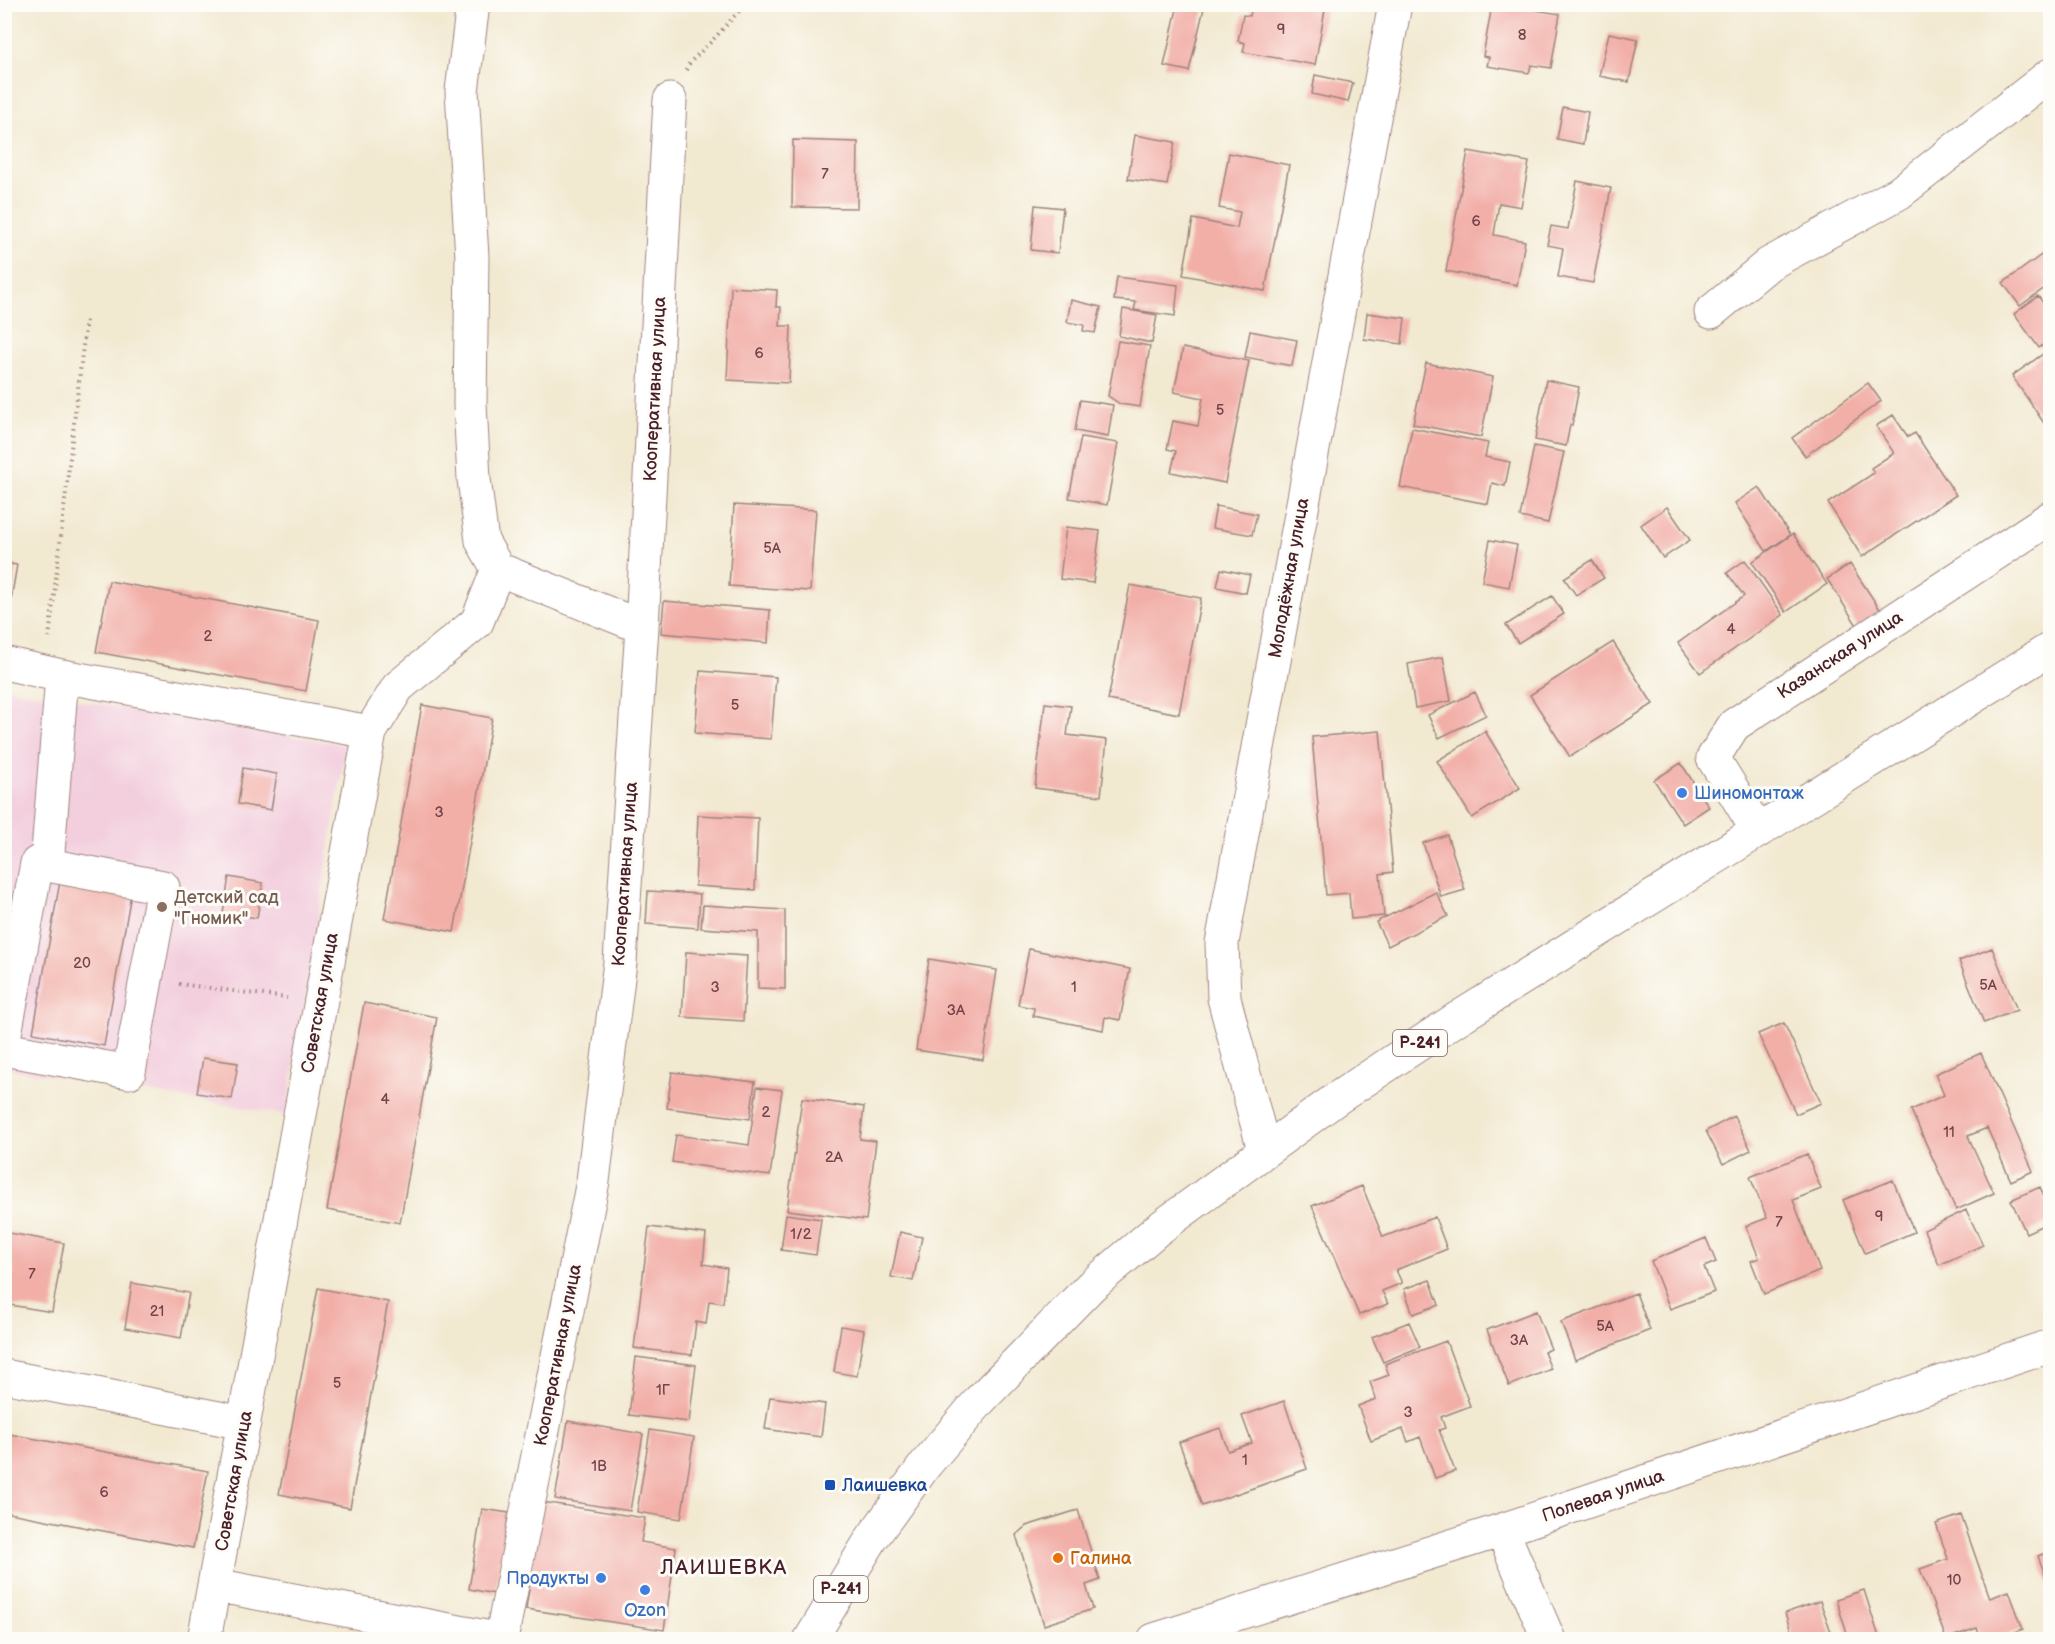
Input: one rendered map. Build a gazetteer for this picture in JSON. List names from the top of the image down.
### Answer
{
  "streets": {
    "main road": [
      "Кооперативная улица",
      "Молодёжная улица",
      "Казанская улица",
      "Советская улица",
      "Р-241",
      "Полевая улица"
    ]
  },
  "crossings": [
    ["Молодёжная улица", "Р-241"],
    ["Казанская улица", "Р-241"]
  ],
  "districts": ["ЛАИШЕВКА"],
  "places": {
    "other": [
      "Шиномонтаж",
      "Детский сад \"Гномик\"",
      "Галина",
      "Продукты",
      "Ozon"
    ],
    "transit": ["Лаишевка"]
  },
  "house_numbers": [
    "9",
    "8",
    "7",
    "6",
    "6",
    "5",
    "5А",
    "4",
    "2",
    "5",
    "3",
    "20",
    "5А",
    "3",
    "1",
    "3А",
    "4",
    "2",
    "11",
    "2А",
    "9",
    "7",
    "1/2",
    "7",
    "21",
    "5А",
    "3А",
    "5",
    "1Г",
    "3",
    "1",
    "1В",
    "6",
    "10"
  ]
}
